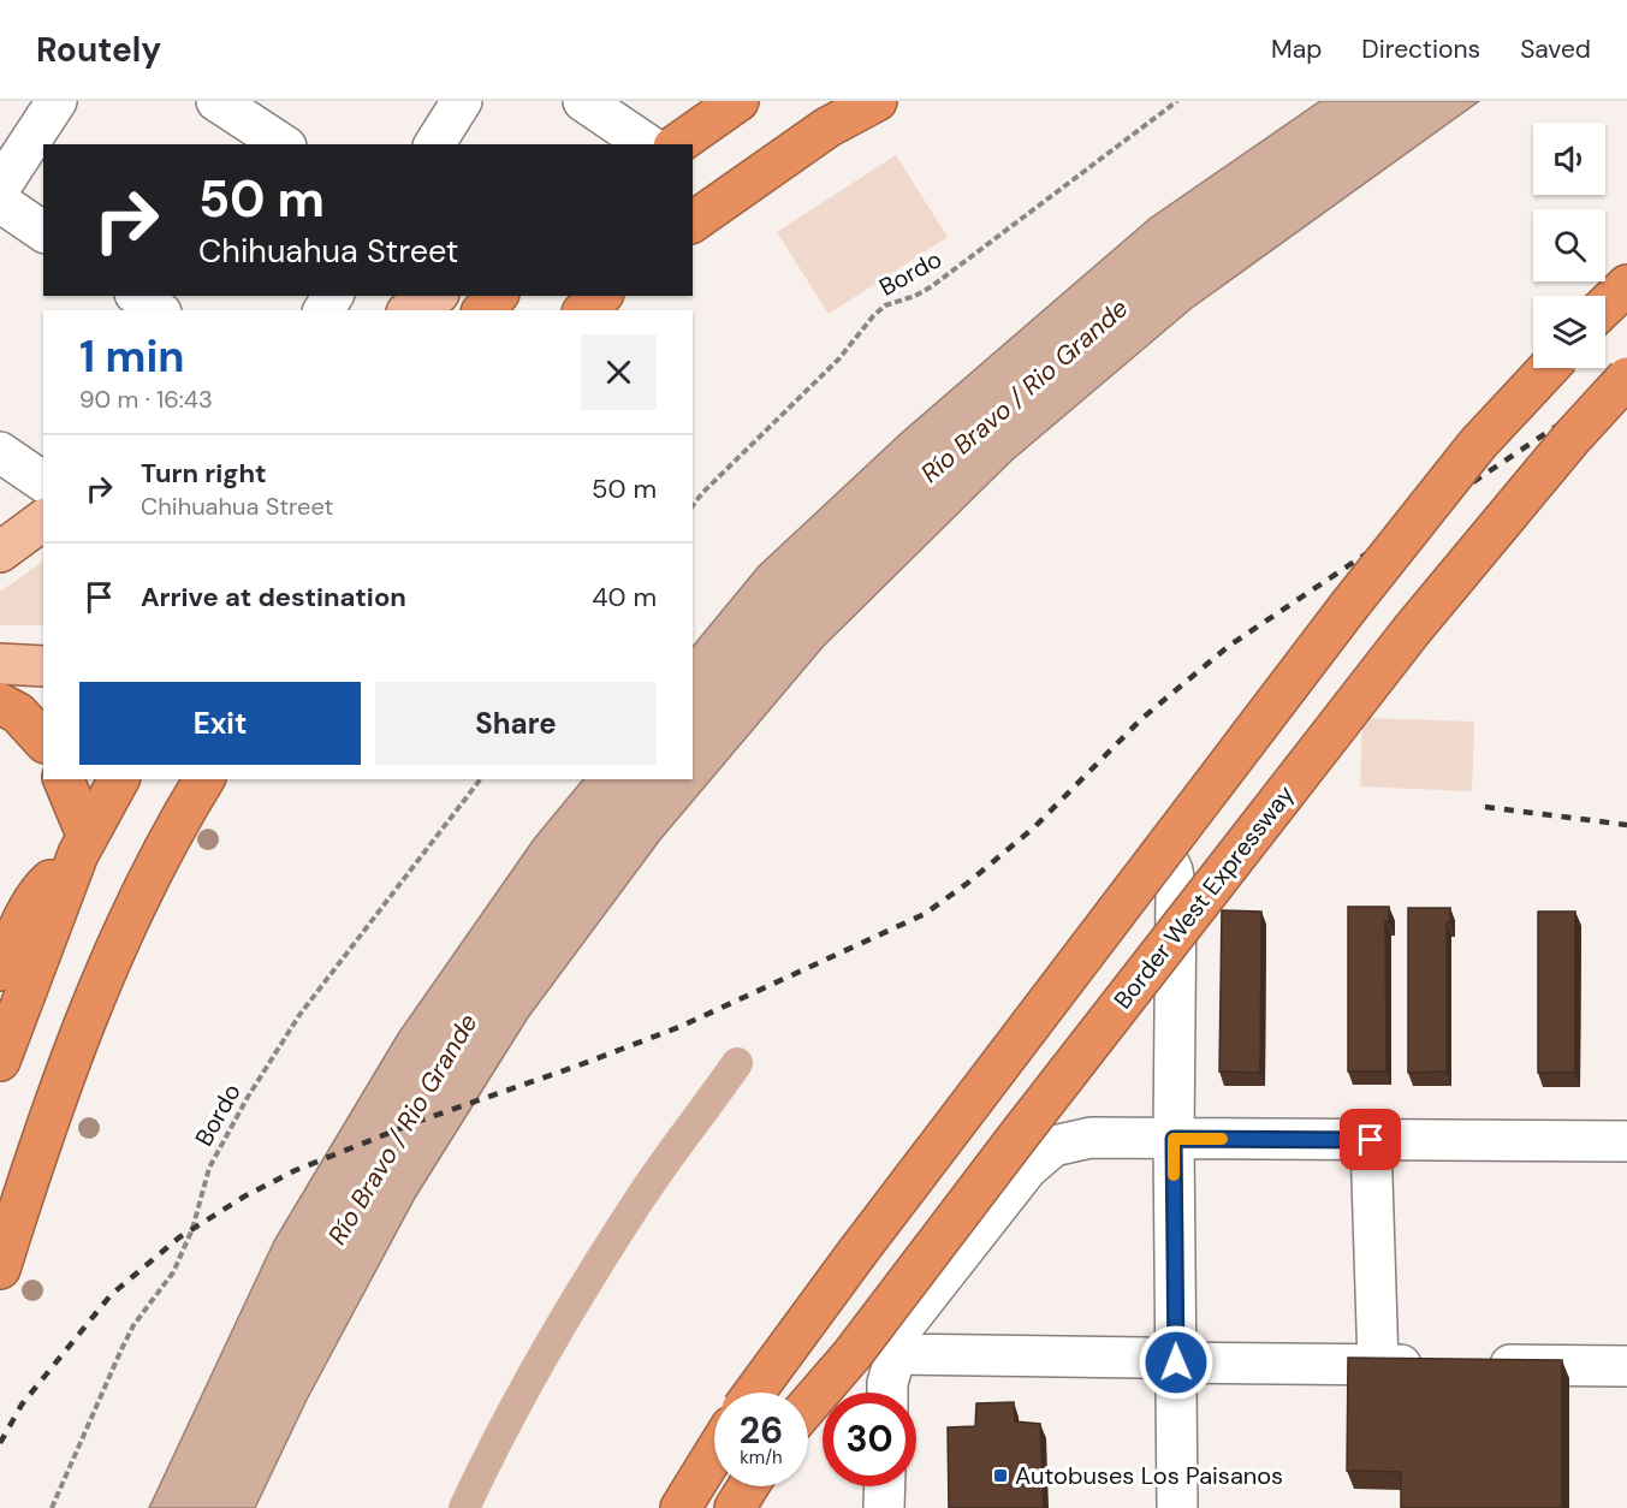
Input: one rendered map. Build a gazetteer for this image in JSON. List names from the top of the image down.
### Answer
{
  "streets": {
    "highway": ["Border West Expressway"],
    "path": ["Bordo"]
  },
  "water": ["Río Bravo / Rio Grande"],
  "places": {
    "transit": ["Autobuses Los Paisanos"]
  },
  "page": {
    "header": "Routely",
    "nav": ["Map", "Directions", "Saved"],
    "turn": ["50 m", "Chihuahua Street"],
    "heading": ["1 min", "90 m · 16:43"],
    "list": [
      {
        "name": "Turn right",
        "note": "Chihuahua Street",
        "value": "50 m"
      },
      {
        "name": "Arrive at destination",
        "value": "40 m"
      }
    ],
    "buttons": ["Exit", "Share"],
    "speed": "26 km/h",
    "limit": "30"
  }
}
